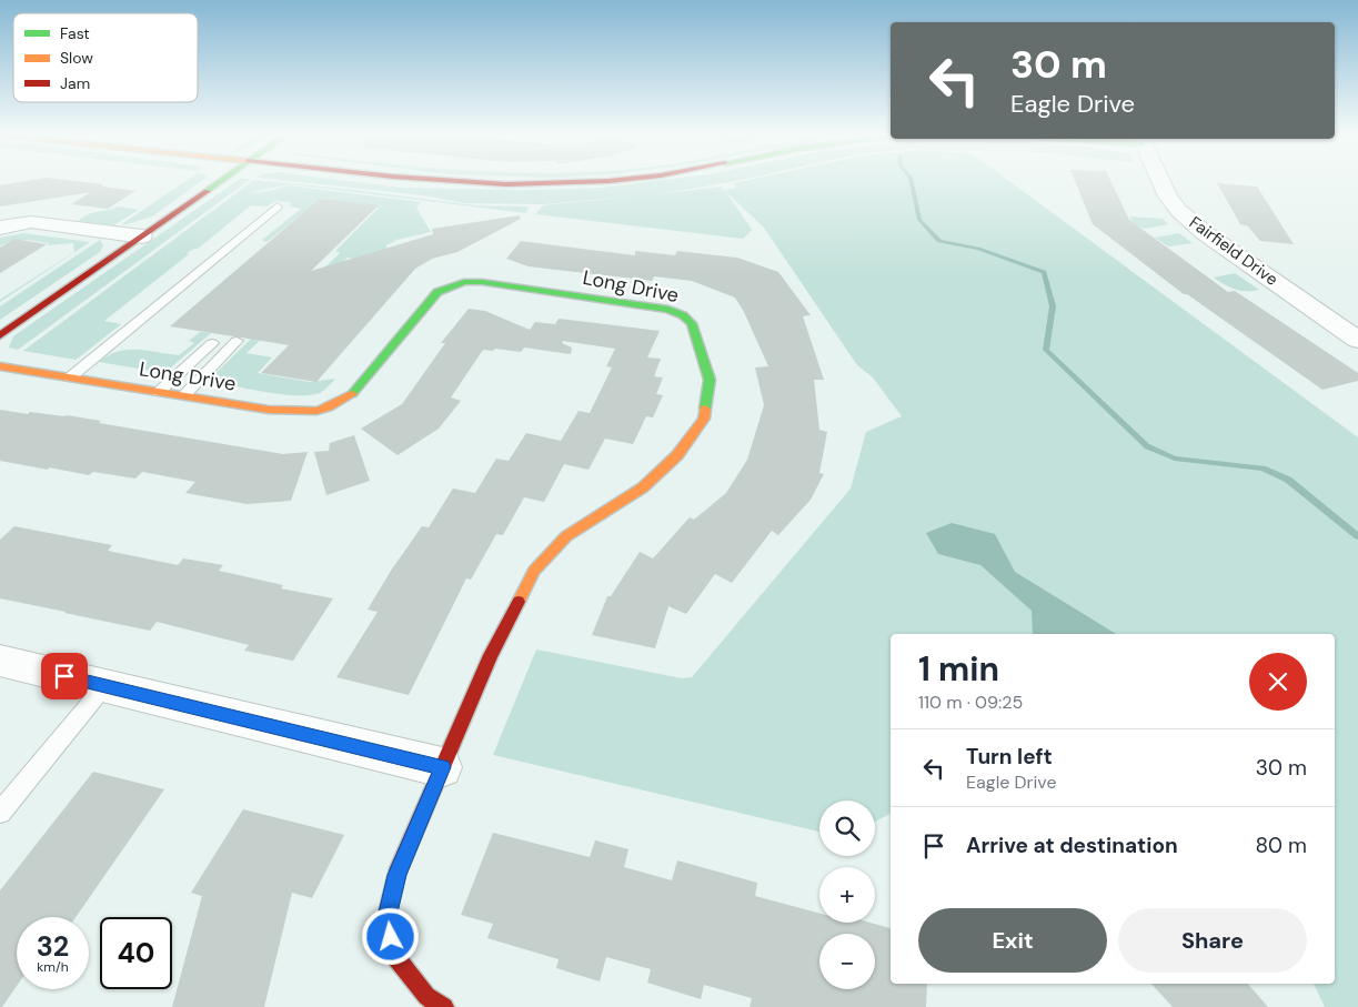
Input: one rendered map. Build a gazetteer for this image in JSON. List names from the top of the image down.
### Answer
{
  "streets": {
    "street": ["Fairfield Drive", "Long Drive"]
  },
  "legend": ["Fast", "Slow", "Jam"],
  "page": {
    "turn": ["30 m", "Eagle Drive"],
    "heading": ["1 min", "110 m · 09:25"],
    "list": [
      {
        "name": "Turn left",
        "note": "Eagle Drive",
        "value": "30 m"
      },
      {
        "name": "Arrive at destination",
        "value": "80 m"
      }
    ],
    "map_buttons": ["+", "−"],
    "buttons": ["Exit", "Share"],
    "speed": "32 km/h",
    "limit": "40"
  }
}
